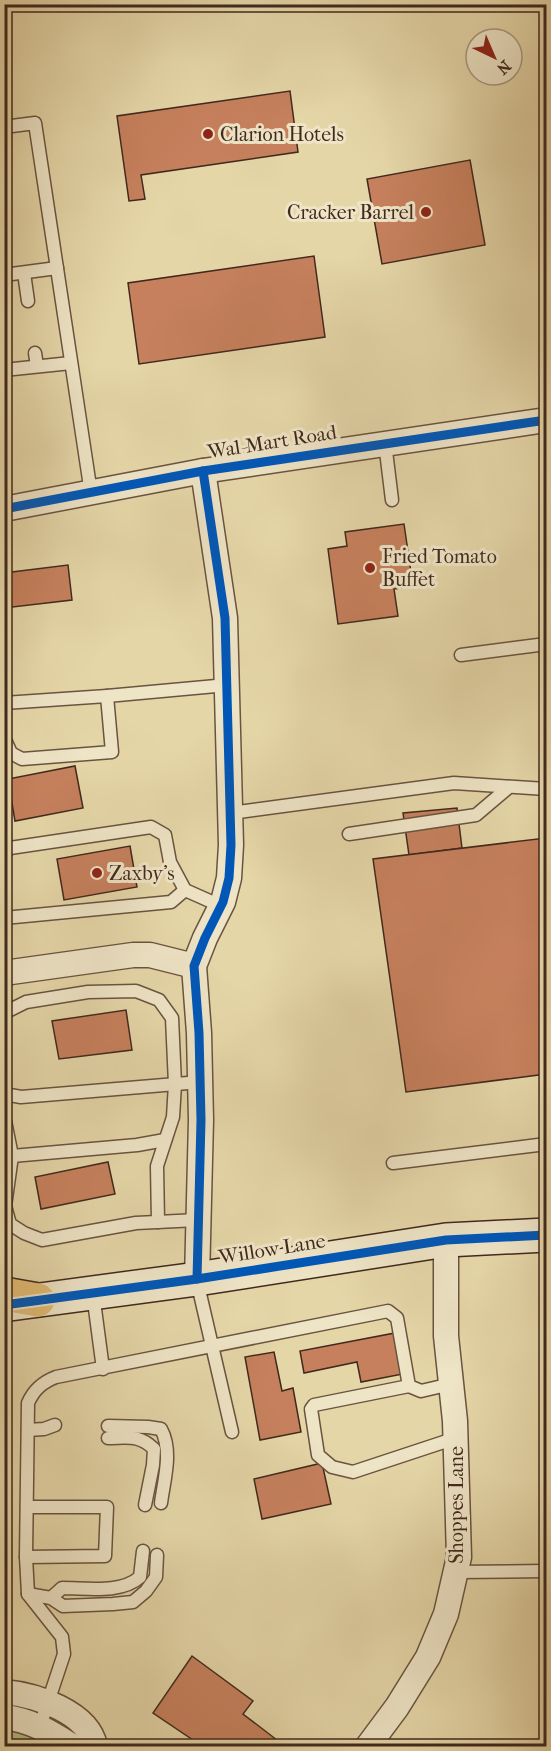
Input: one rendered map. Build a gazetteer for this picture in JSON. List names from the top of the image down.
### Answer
{
  "streets": {
    "street": ["Wal-Mart Road", "Willow Lane", "Shoppes Lane"]
  },
  "crossings": [
    ["Willow Lane", "Shoppes Lane"]
  ],
  "places": [
    "Clarion Hotels",
    "Cracker Barrel",
    "Fried Tomato Buffet",
    "Zaxby's"
  ],
  "north": "bottom right"
}
